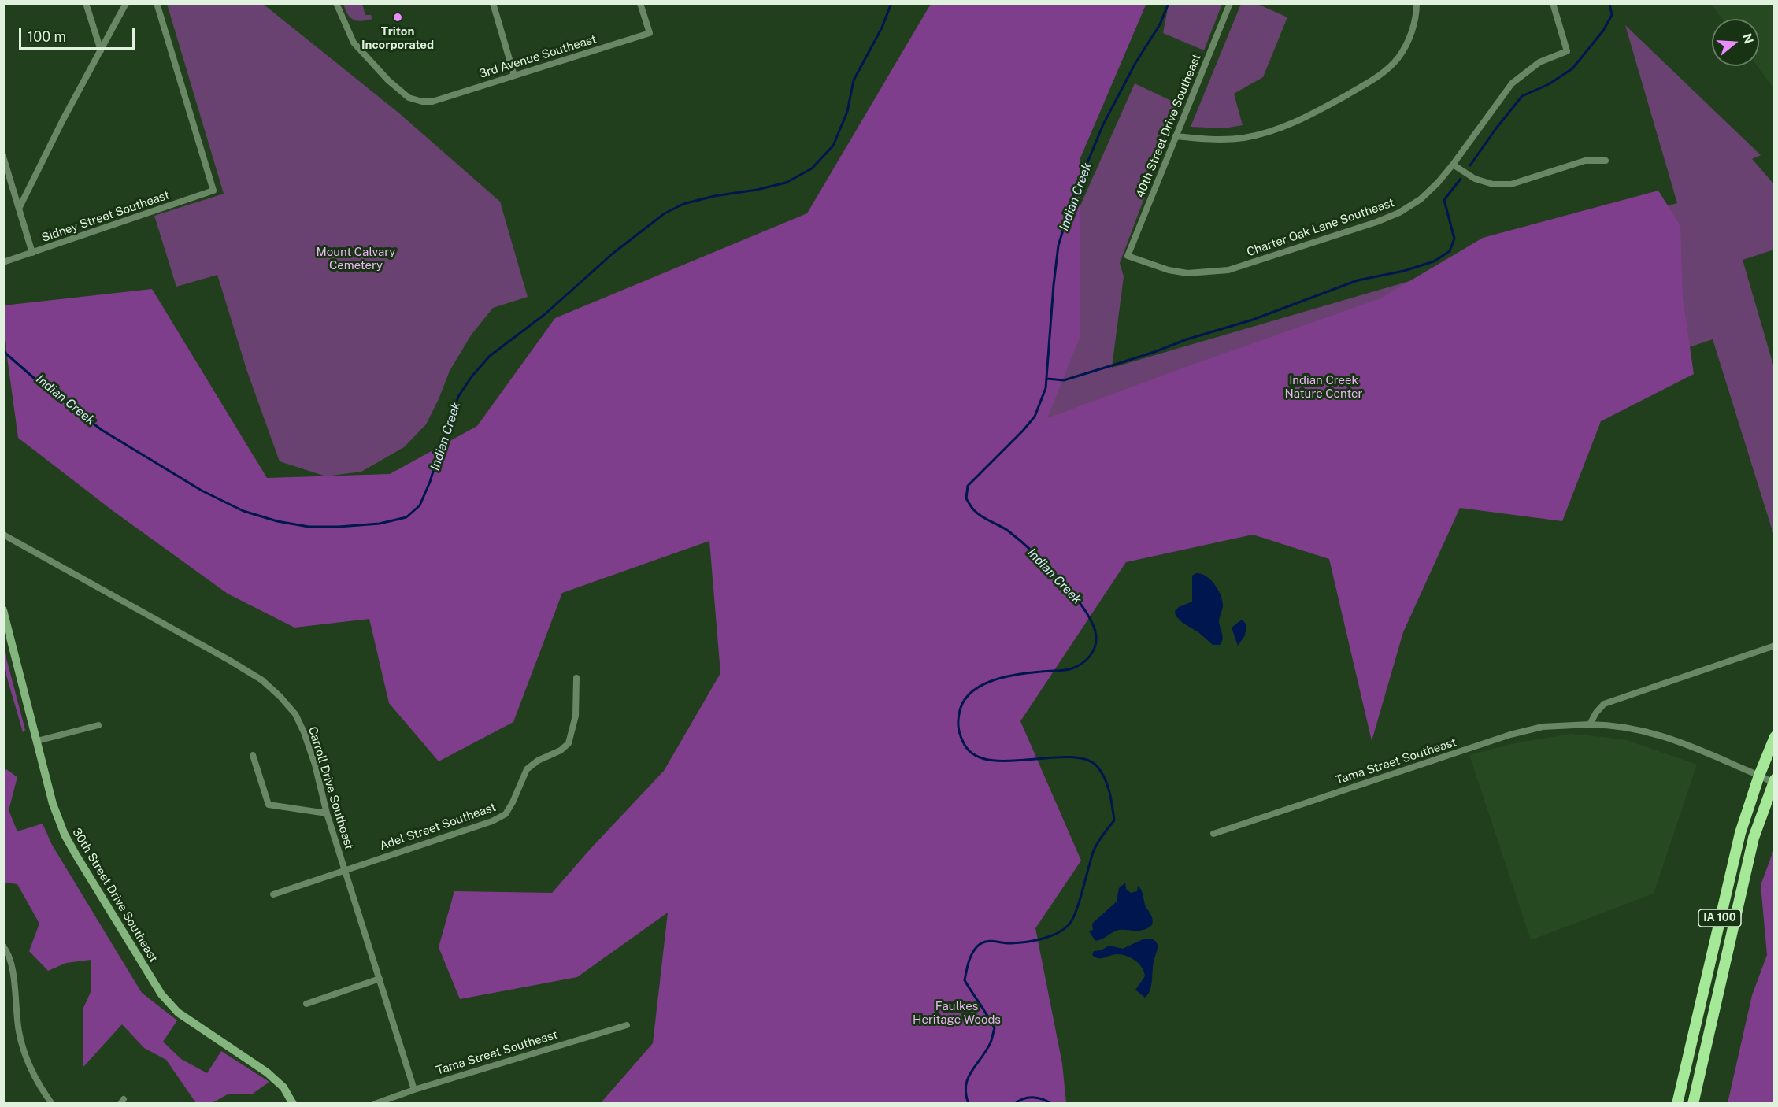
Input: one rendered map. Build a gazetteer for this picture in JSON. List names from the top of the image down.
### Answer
{
  "streets": {
    "highway": ["IA 100"],
    "main road": ["30th Street Drive Southeast"],
    "street": [
      "3rd Avenue Southeast",
      "40th Street Drive Southeast",
      "Sidney Street Southeast",
      "Charter Oak Lane Southeast",
      "Tama Street Southeast",
      "Carroll Drive Southeast",
      "Adel Street Southeast"
    ]
  },
  "crossings": [
    ["40th Street Drive Southeast", "Charter Oak Lane Southeast"],
    ["Tama Street Southeast", "Carroll Drive Southeast"],
    ["Tama Street Southeast", "IA 100"],
    ["Carroll Drive Southeast", "Adel Street Southeast"]
  ],
  "water": ["Indian Creek"],
  "parks": ["Mount Calvary Cemetery", "Indian Creek Nature Center", "Faulkes Heritage Woods"],
  "places": ["Triton Incorporated"],
  "scale_bar": "100 m",
  "north": "right"
}
